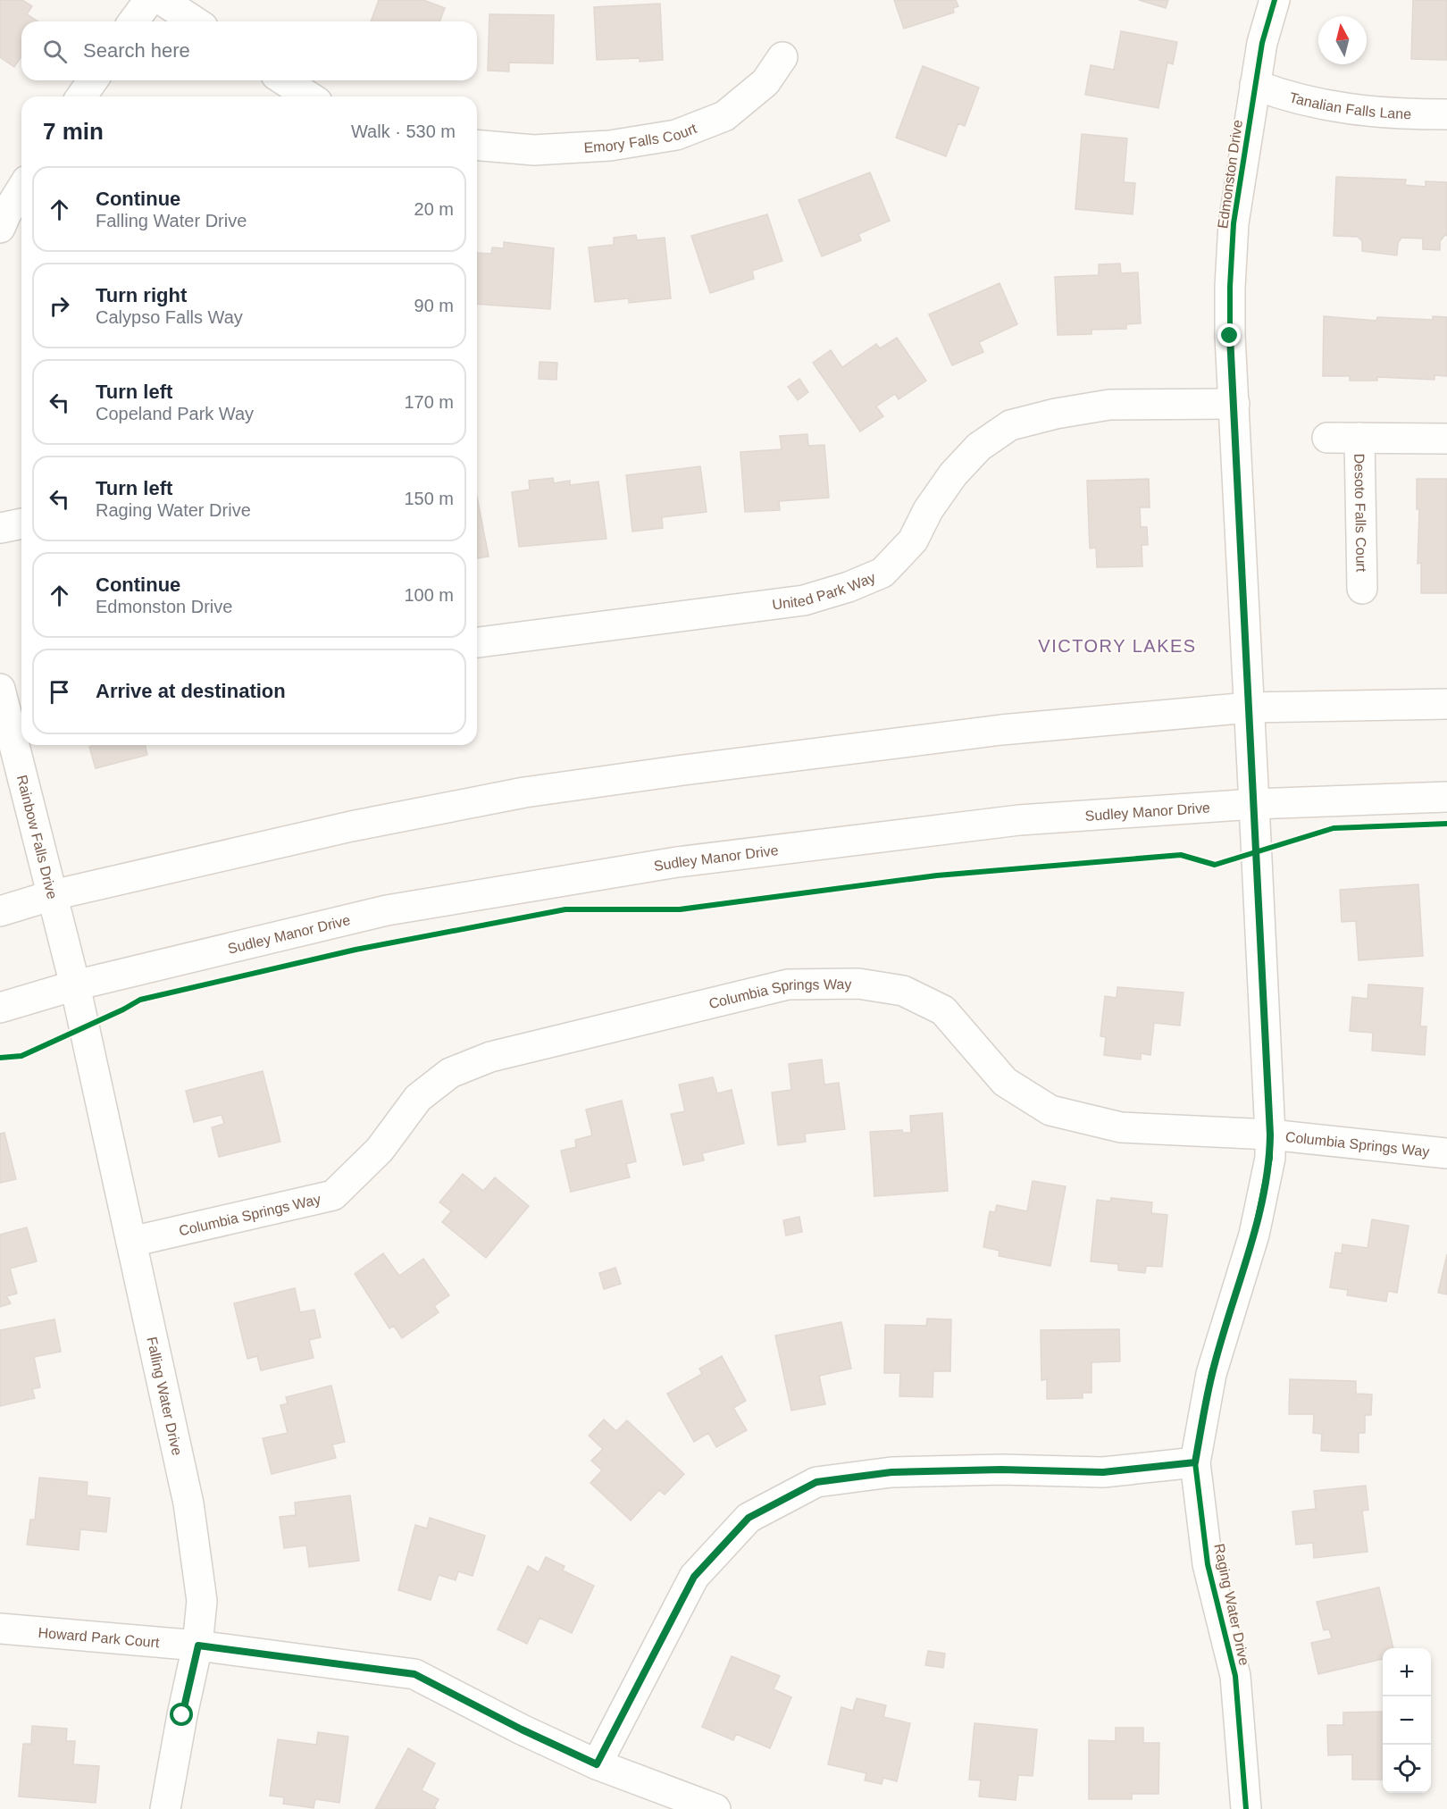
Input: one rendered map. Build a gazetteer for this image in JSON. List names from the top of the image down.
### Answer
{
  "streets": {
    "street": [
      "Tanalian Falls Lane",
      "Emory Falls Court",
      "Edmonston Drive",
      "Desoto Falls Court",
      "United Park Way",
      "Sudley Manor Drive",
      "Rainbow Falls Drive",
      "Columbia Springs Way",
      "Falling Water Drive",
      "Raging Water Drive",
      "Howard Park Court"
    ]
  },
  "crossings": [
    ["Tanalian Falls Lane", "Edmonston Drive"],
    ["Edmonston Drive", "United Park Way"],
    ["Edmonston Drive", "Sudley Manor Drive"],
    ["Edmonston Drive", "Raging Water Drive"],
    ["Sudley Manor Drive", "Rainbow Falls Drive"],
    ["Sudley Manor Drive", "Falling Water Drive"],
    ["Sudley Manor Drive", "Raging Water Drive"],
    ["Rainbow Falls Drive", "Falling Water Drive"],
    ["Columbia Springs Way", "Falling Water Drive"],
    ["Columbia Springs Way", "Raging Water Drive"],
    ["Falling Water Drive", "Howard Park Court"]
  ],
  "districts": ["VICTORY LAKES"],
  "north": "top",
  "page": {
    "search": "Search here",
    "heading": ["7 min", "Walk · 530 m"],
    "list": [
      ["Continue", "Falling Water Drive", "20 m"],
      ["Turn right", "Calypso Falls Way", "90 m"],
      ["Turn left", "Copeland Park Way", "170 m"],
      ["Turn left", "Raging Water Drive", "150 m"],
      ["Continue", "Edmonston Drive", "100 m"],
      "Arrive at destination"
    ],
    "map_buttons": ["+", "−"]
  }
}
